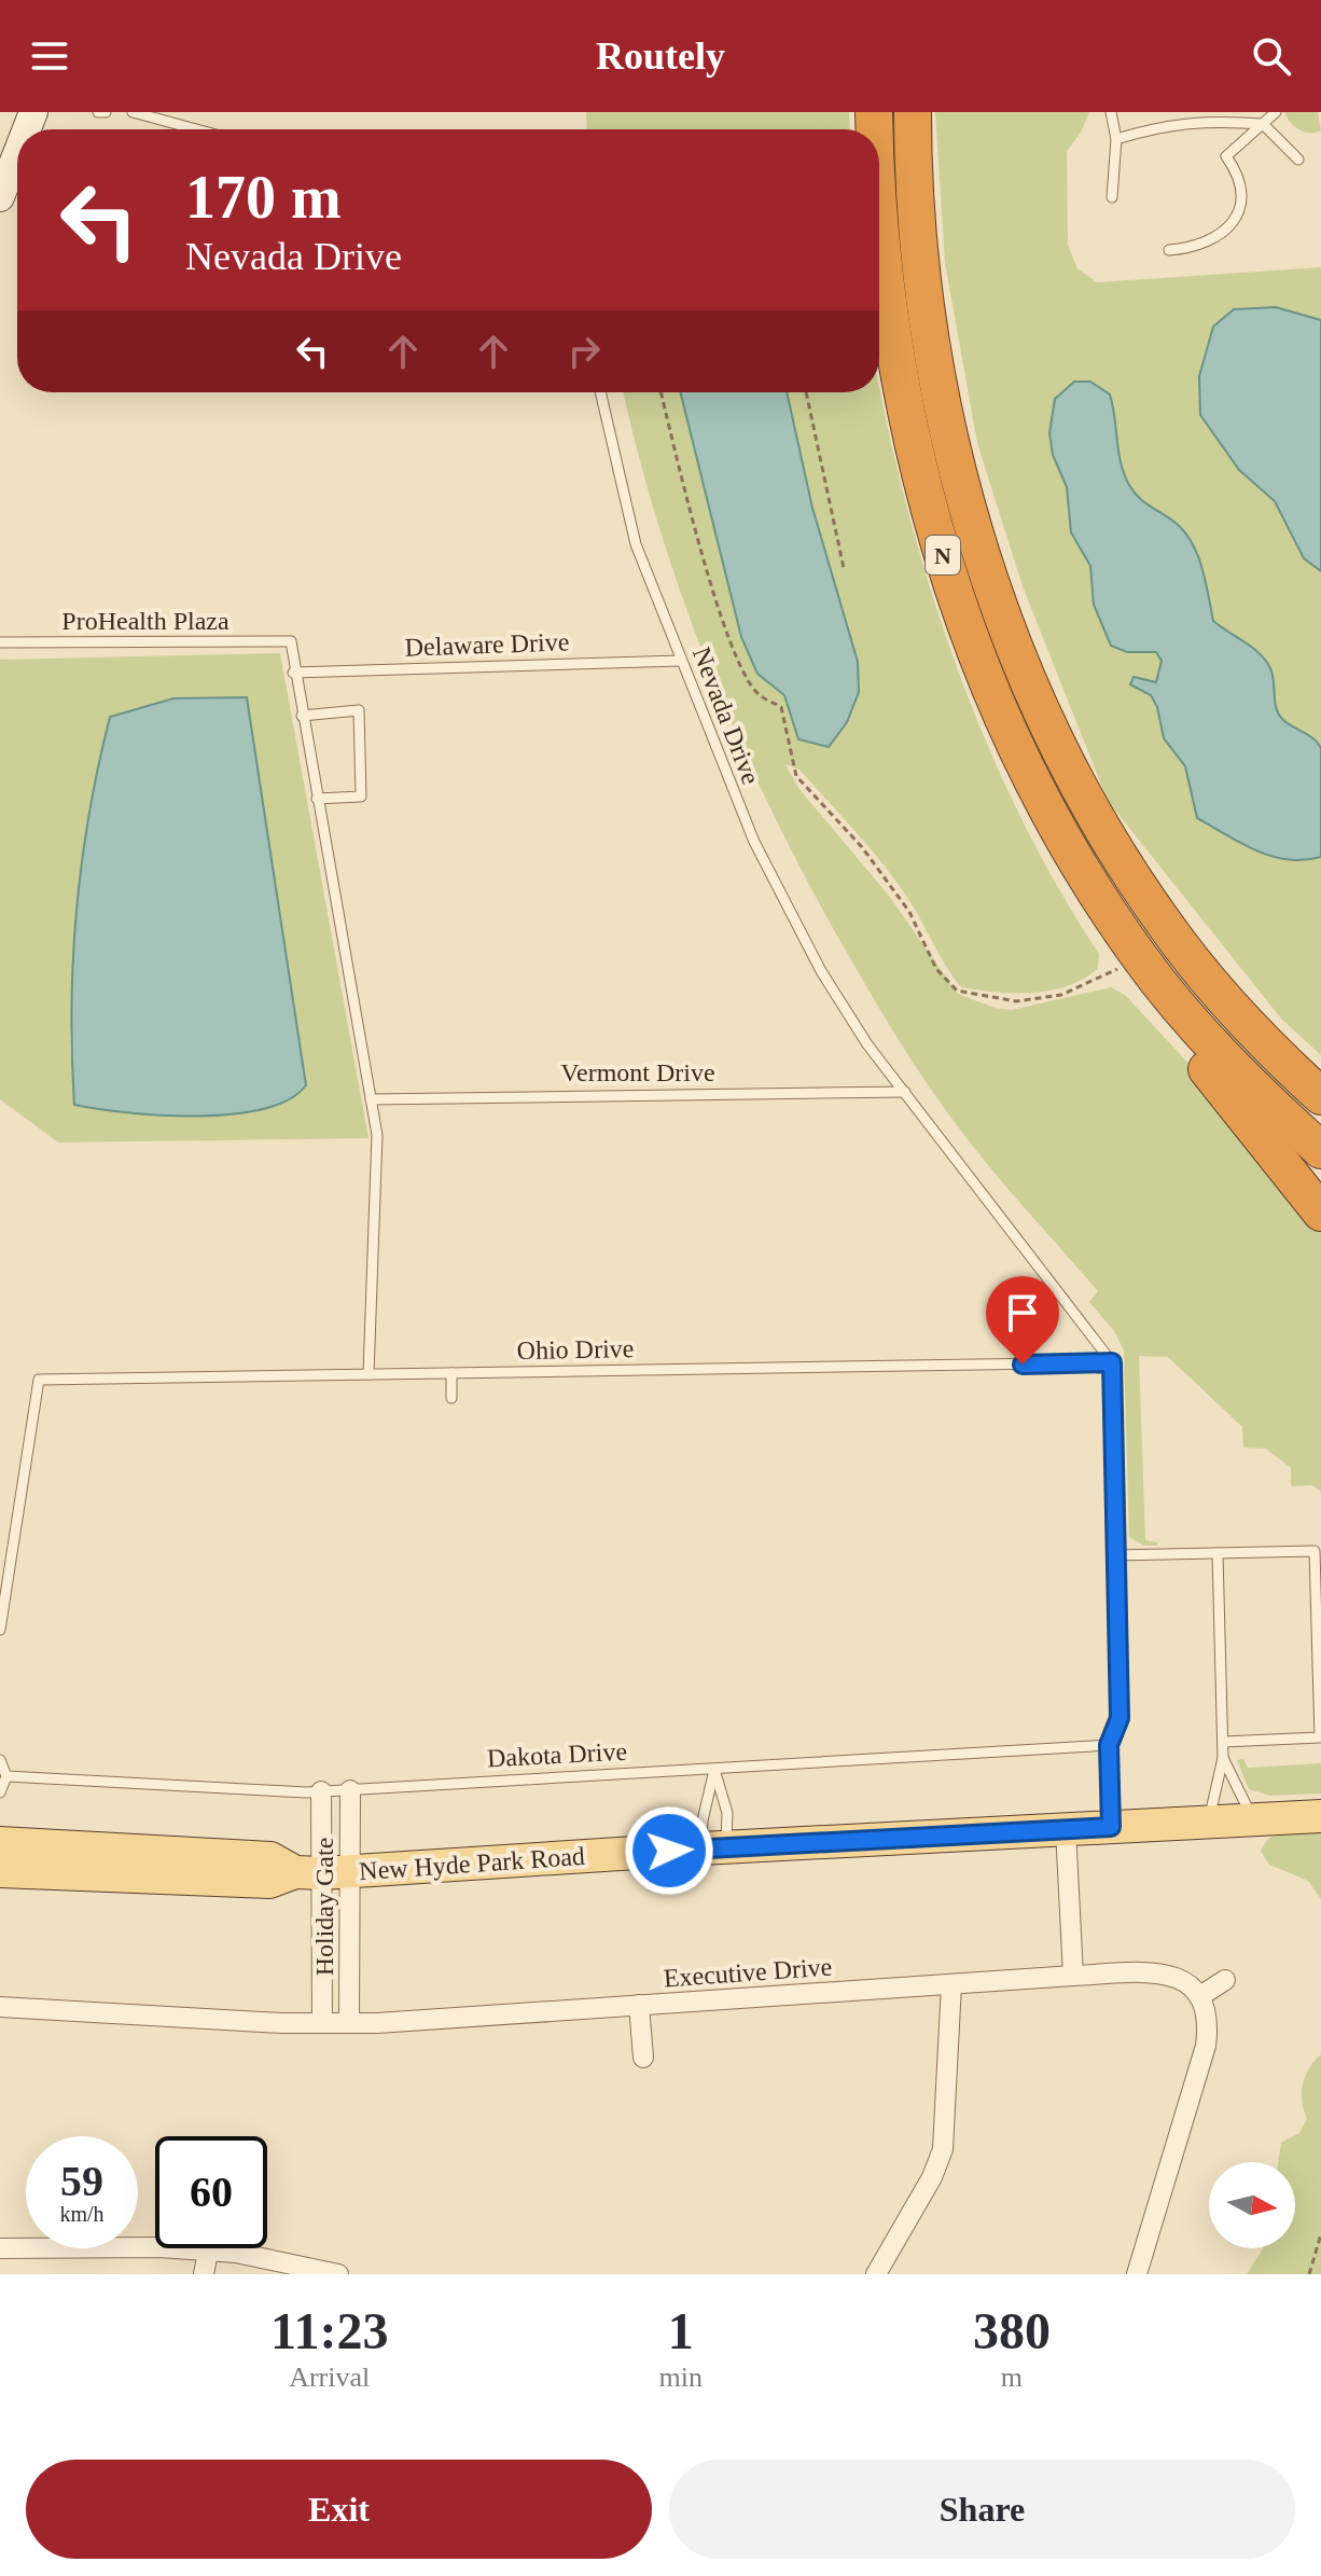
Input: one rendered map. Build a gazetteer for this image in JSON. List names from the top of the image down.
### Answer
{
  "streets": {
    "highway": ["N"],
    "main road": ["New Hyde Park Road"],
    "street": ["Holiday Gate", "Executive Drive"],
    "lane": [
      "ProHealth Plaza",
      "Delaware Drive",
      "Nevada Drive",
      "Vermont Drive",
      "Ohio Drive",
      "Dakota Drive"
    ]
  },
  "crossings": [
    ["ProHealth Plaza", "Delaware Drive"],
    ["Delaware Drive", "Nevada Drive"],
    ["Nevada Drive", "Vermont Drive"],
    ["Nevada Drive", "Ohio Drive"],
    ["Dakota Drive", "Holiday Gate"],
    ["New Hyde Park Road", "Holiday Gate"],
    ["Holiday Gate", "Executive Drive"]
  ],
  "north": "right",
  "page": {
    "header": "Routely",
    "turn": ["170 m", "Nevada Drive"],
    "speed": "59 km/h",
    "limit": "60",
    "eta": [
      "11:23",
      "Arrival",
      "1",
      "min",
      "380",
      "m"
    ],
    "buttons": ["Exit", "Share"]
  }
}
